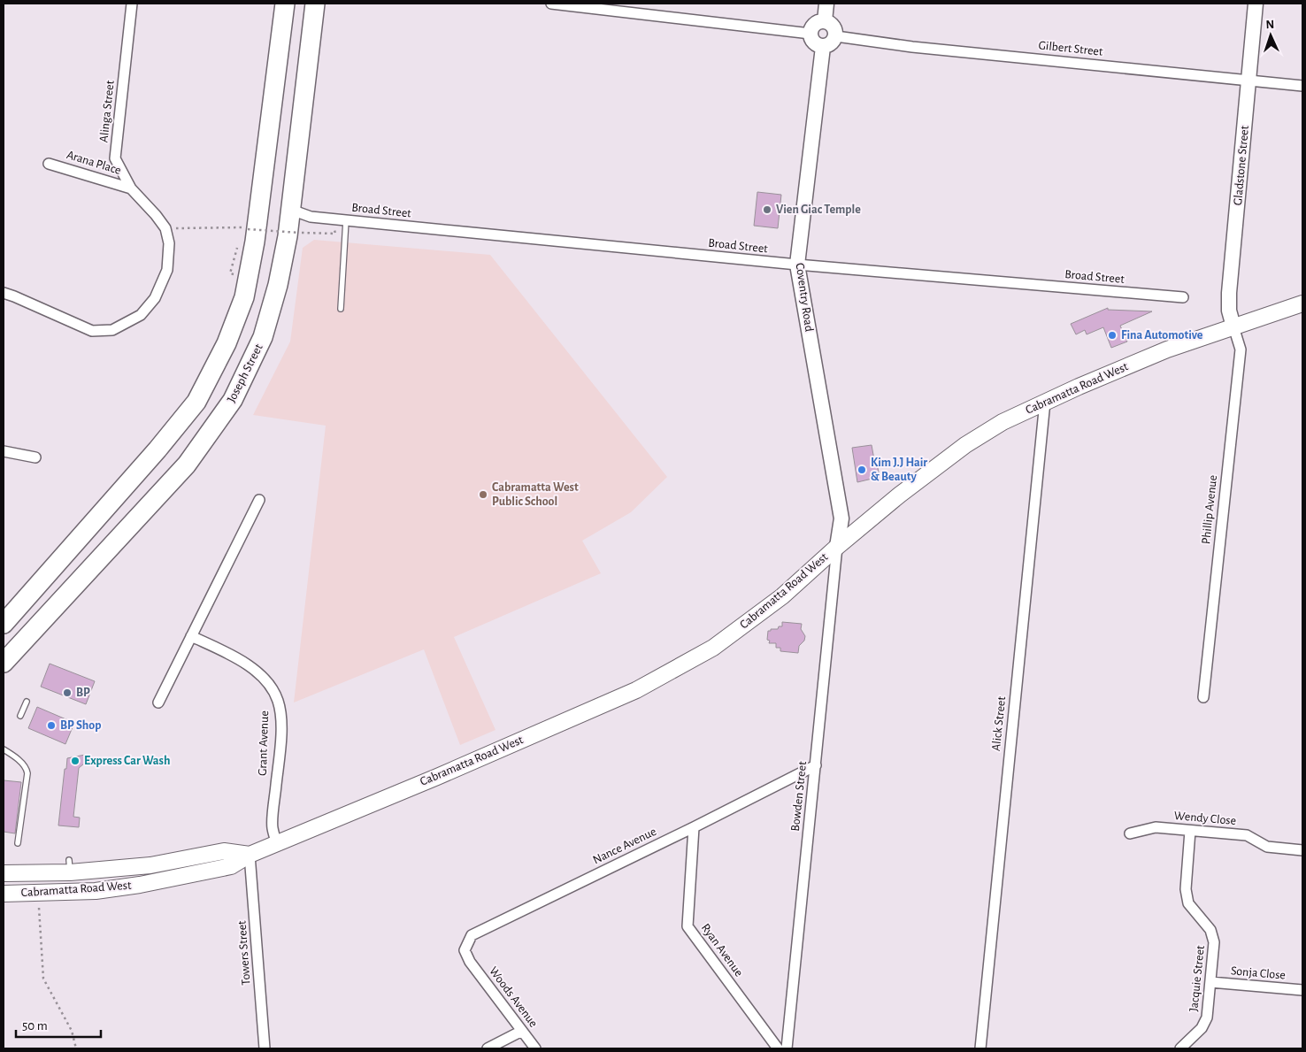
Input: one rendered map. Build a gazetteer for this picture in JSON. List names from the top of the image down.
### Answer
{
  "streets": {
    "highway": ["Joseph Street"],
    "main road": ["Cabramatta Road West"],
    "street": [
      "Gilbert Street",
      "Alinga Street",
      "Arana Place",
      "Gladstone Street",
      "Broad Street",
      "Coventry Road",
      "Phillip Avenue",
      "Alick Street",
      "Grant Avenue",
      "Bowden Street",
      "Wendy Close",
      "Nance Avenue",
      "Ryan Avenue",
      "Towers Street",
      "Sonja Close",
      "Jacquie Street",
      "Woods Avenue"
    ]
  },
  "crossings": [
    ["Gilbert Street", "Gladstone Street"],
    ["Gilbert Street", "Coventry Road"],
    ["Alinga Street", "Arana Place"],
    ["Gladstone Street", "Cabramatta Road West"],
    ["Gladstone Street", "Phillip Avenue"],
    ["Broad Street", "Coventry Road"],
    ["Broad Street", "Joseph Street"],
    ["Coventry Road", "Cabramatta Road West"],
    ["Coventry Road", "Bowden Street"],
    ["Cabramatta Road West", "Phillip Avenue"],
    ["Cabramatta Road West", "Alick Street"],
    ["Cabramatta Road West", "Grant Avenue"],
    ["Cabramatta Road West", "Bowden Street"],
    ["Cabramatta Road West", "Towers Street"],
    ["Bowden Street", "Nance Avenue"],
    ["Wendy Close", "Jacquie Street"],
    ["Nance Avenue", "Ryan Avenue"],
    ["Nance Avenue", "Woods Avenue"],
    ["Sonja Close", "Jacquie Street"]
  ],
  "places": [
    "Vien Giac Temple",
    "Fina Automotive",
    "Kim J.J Hair & Beauty",
    "Cabramatta West Public School",
    "BP",
    "BP Shop",
    "Express Car Wash"
  ],
  "scale_bar": "50 m",
  "north": "top"
}
